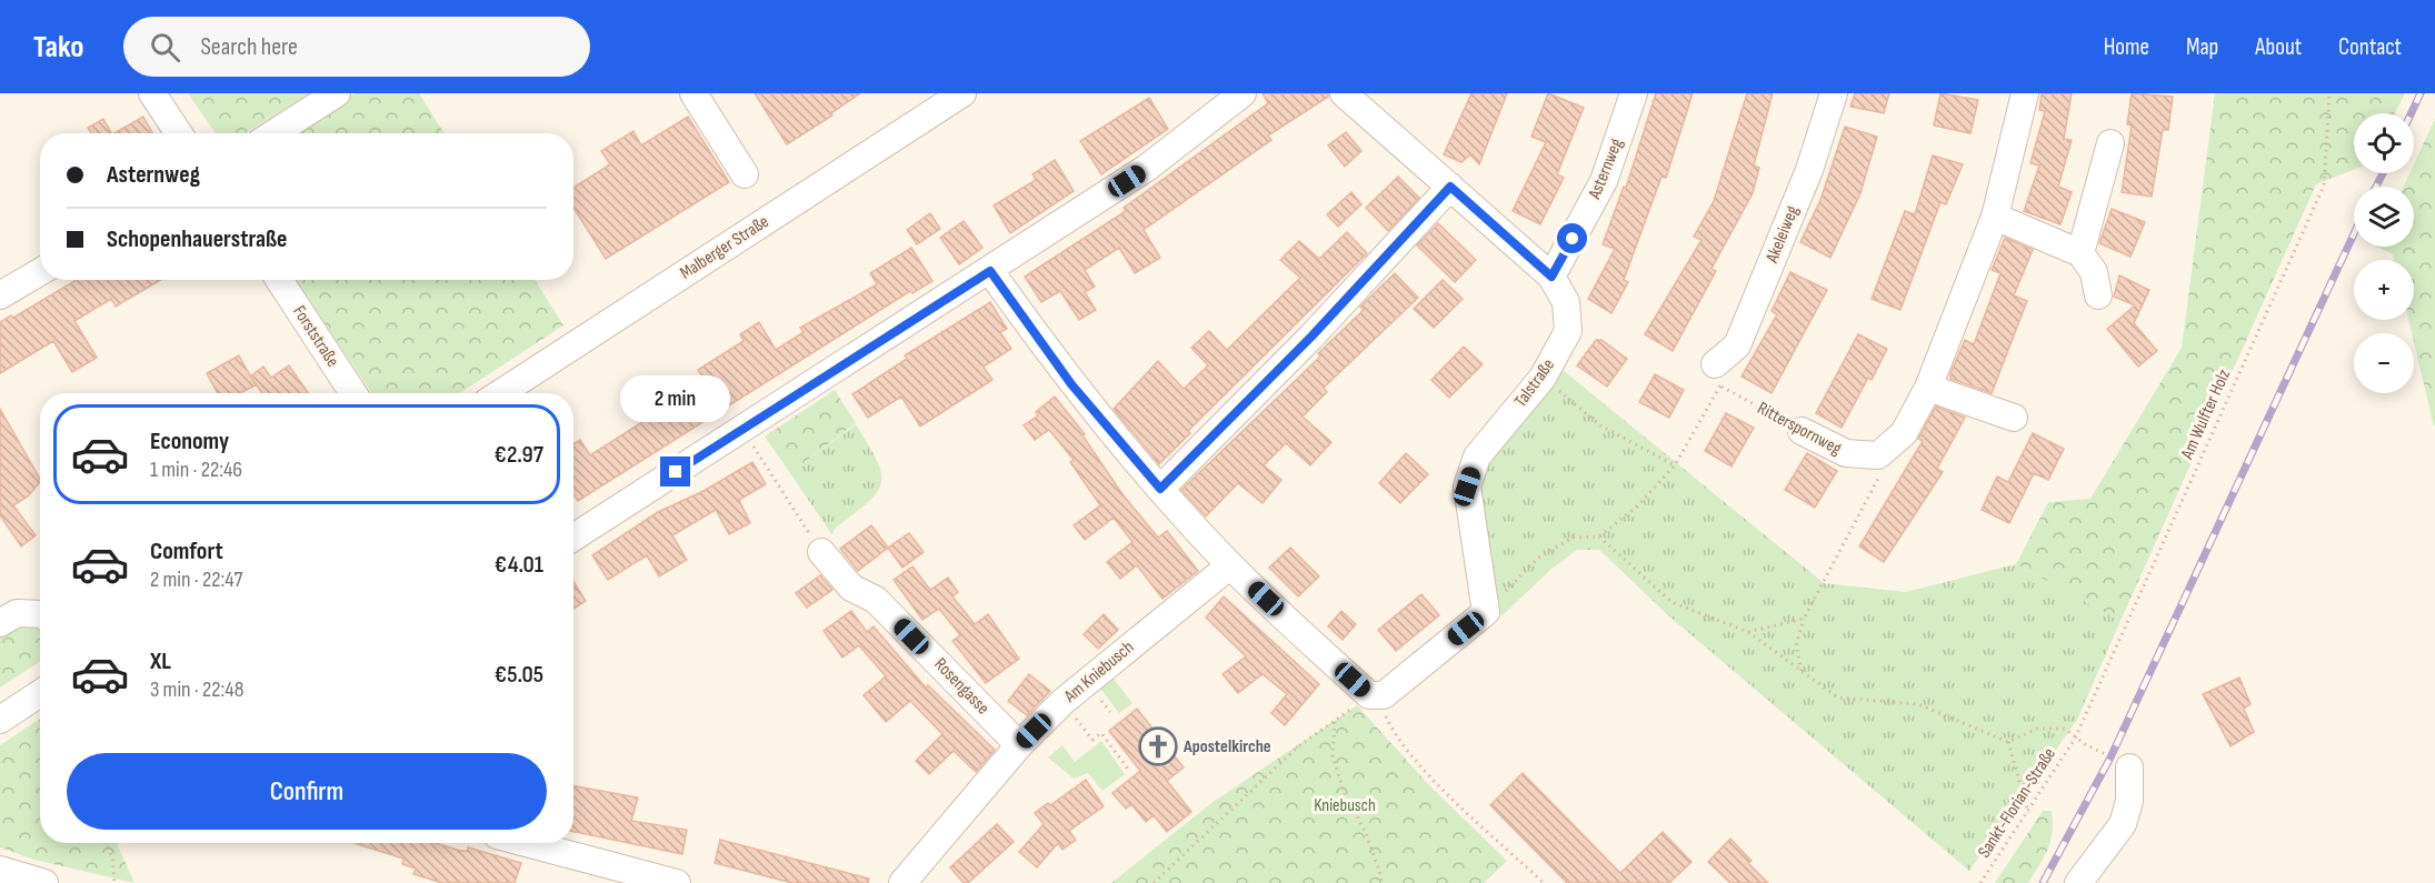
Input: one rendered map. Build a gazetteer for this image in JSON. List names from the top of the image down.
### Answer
{
  "streets": {
    "street": [
      "Asternweg",
      "Akeleiweg",
      "Malberger Straße",
      "Forststraße",
      "Talstraße",
      "Ritterspornweg",
      "Am Kniebusch",
      "Rosengasse"
    ],
    "path": ["Am Wulfter Holz", "Sankt-Florian-Straße"]
  },
  "crossings": [
    ["Asternweg", "Talstraße"],
    ["Akeleiweg", "Ritterspornweg"],
    ["Am Wulfter Holz", "Sankt-Florian-Straße"],
    ["Am Kniebusch", "Rosengasse"]
  ],
  "parks": ["Kniebusch"],
  "places": {
    "church": ["Apostelkirche"]
  },
  "page": {
    "header": "Tako",
    "search": "Search here",
    "nav": [
      "Home",
      "Map",
      "About",
      "Contact"
    ],
    "map_buttons": ["+", "−"],
    "banner": ["Asternweg", "Schopenhauerstraße"],
    "bubble": "2 min",
    "list": [
      {
        "name": "Economy",
        "note": "1 min · 22:46",
        "value": "€2.97"
      },
      {
        "name": "Comfort",
        "note": "2 min · 22:47",
        "value": "€4.01"
      },
      {
        "name": "XL",
        "note": "3 min · 22:48",
        "value": "€5.05"
      }
    ],
    "buttons": "Confirm"
  }
}
